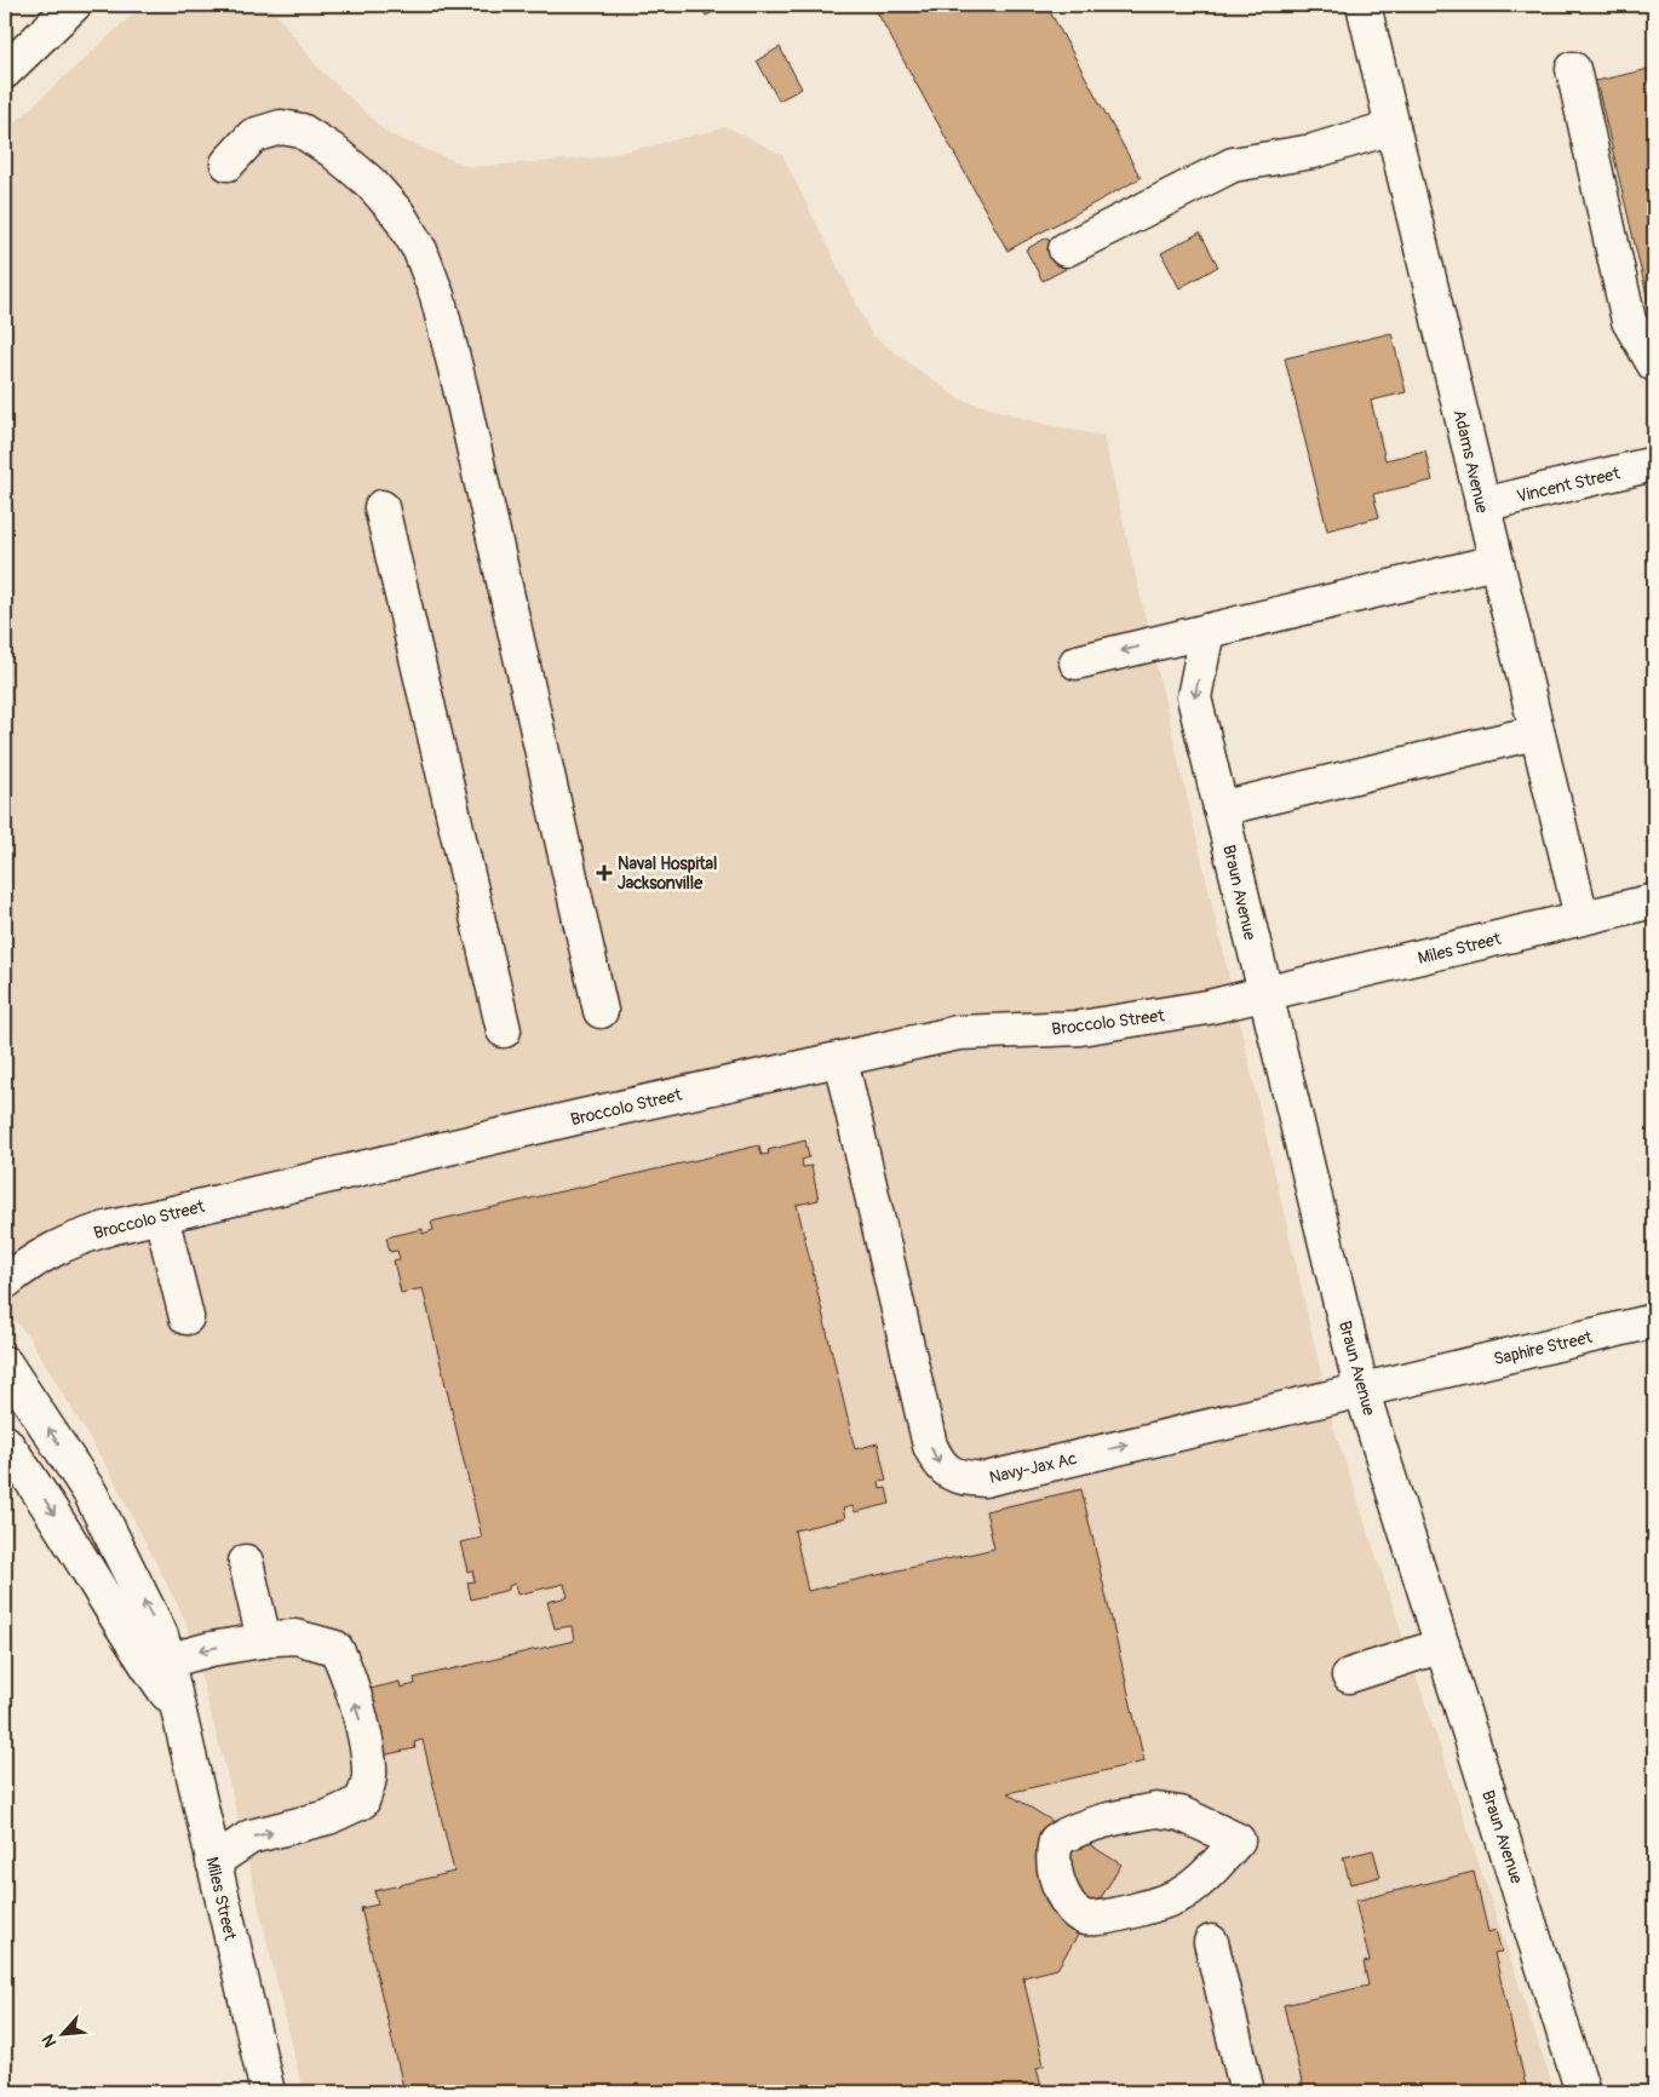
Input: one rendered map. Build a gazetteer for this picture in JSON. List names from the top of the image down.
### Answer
{
  "streets": {
    "street": [
      "Adams Avenue",
      "Vincent Street",
      "Braun Avenue",
      "Miles Street",
      "Broccolo Street",
      "Saphire Street",
      "Navy-Jax Ac"
    ]
  },
  "crossings": [
    ["Adams Avenue", "Vincent Street"],
    ["Adams Avenue", "Miles Street"],
    ["Braun Avenue", "Miles Street"],
    ["Braun Avenue", "Broccolo Street"],
    ["Braun Avenue", "Navy-Jax Ac"],
    ["Miles Street", "Broccolo Street"],
    ["Broccolo Street", "Navy-Jax Ac"],
    ["Saphire Street", "Navy-Jax Ac"]
  ],
  "places": {
    "health": ["Naval Hospital Jacksonville"]
  },
  "north": "bottom left"
}
